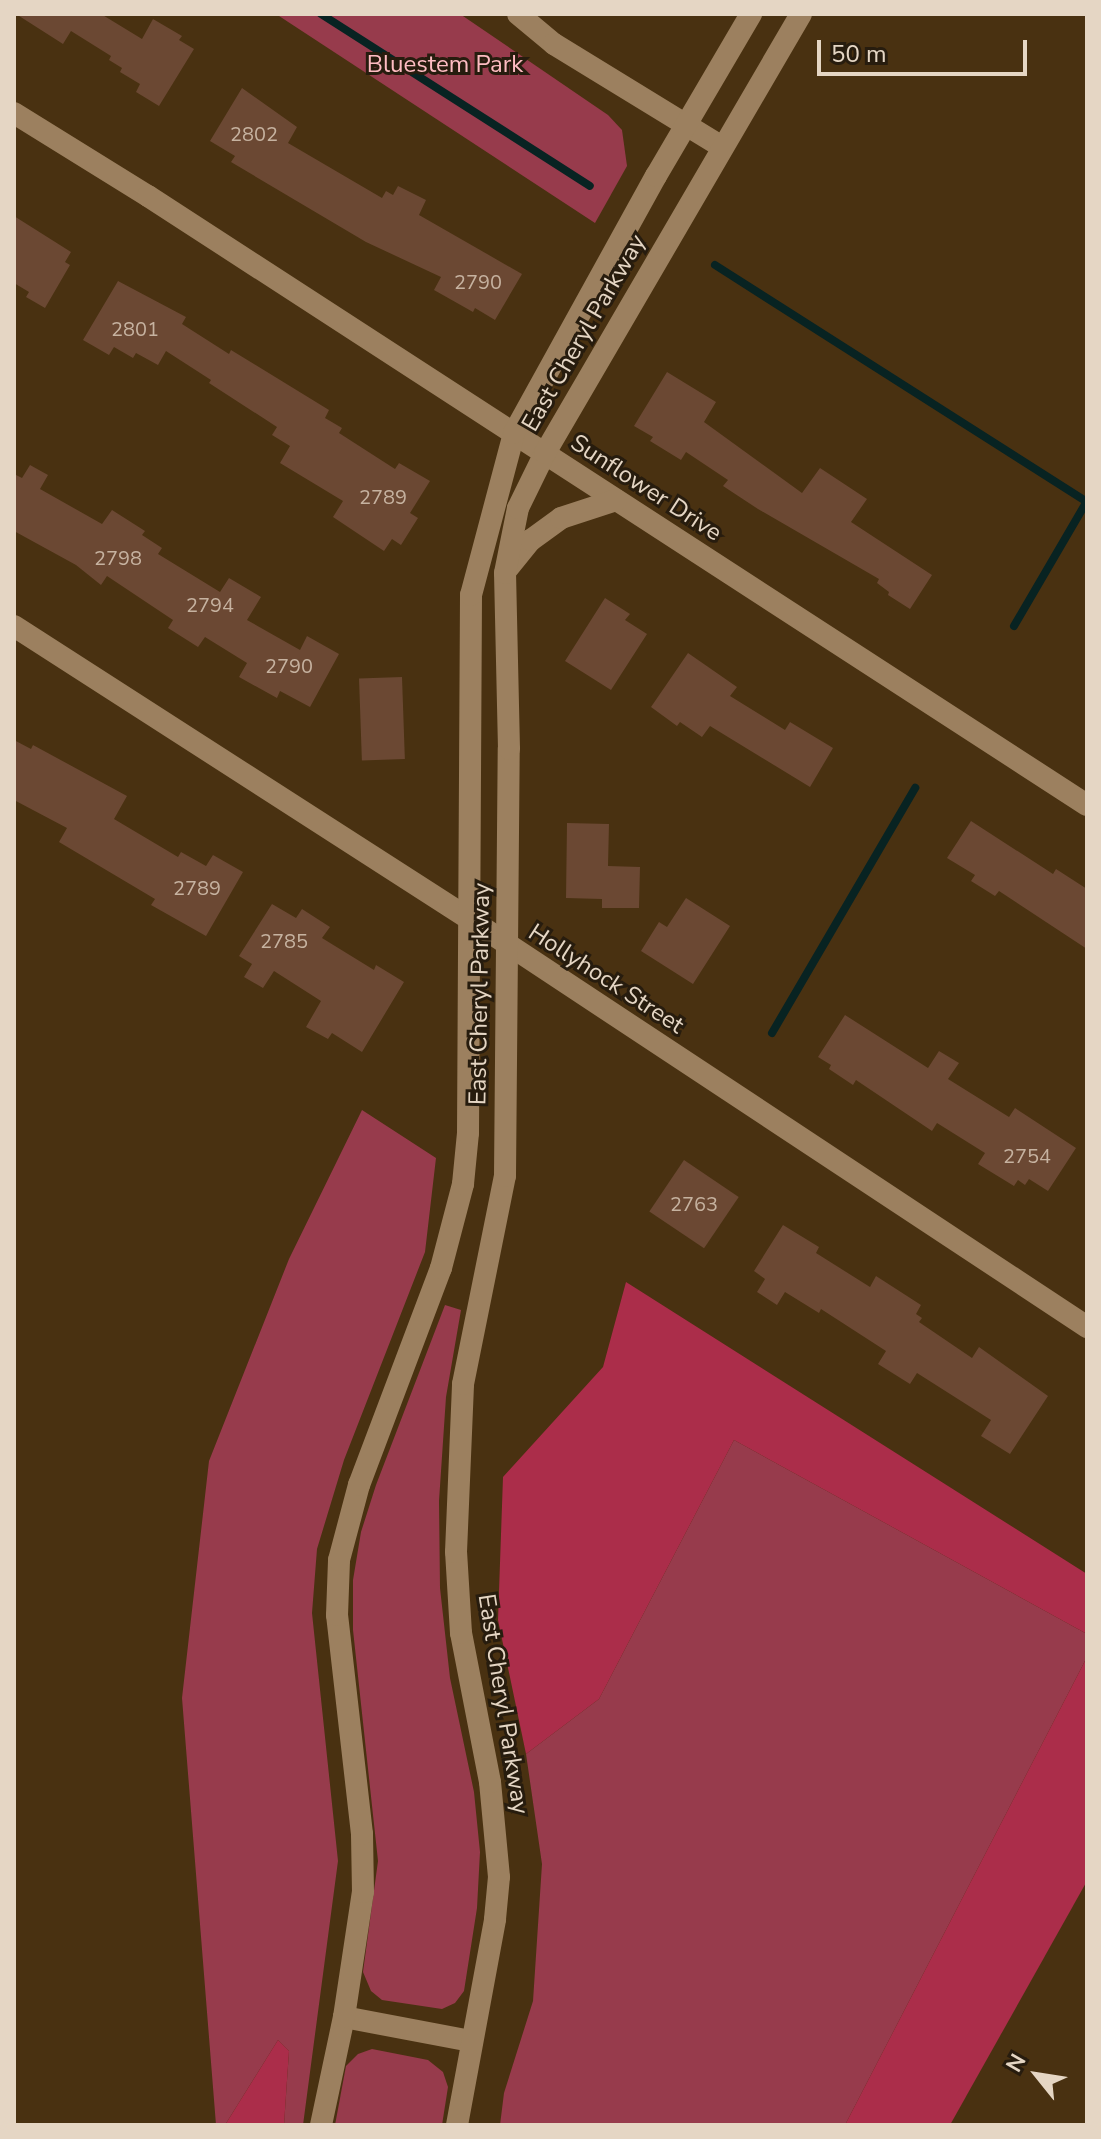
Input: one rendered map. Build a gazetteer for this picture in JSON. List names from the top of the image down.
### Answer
{
  "streets": {
    "street": ["East Cheryl Parkway", "Sunflower Drive", "Hollyhock Street"]
  },
  "crossings": [
    ["East Cheryl Parkway", "Sunflower Drive"],
    ["East Cheryl Parkway", "Hollyhock Street"]
  ],
  "parks": ["Bluestem Park"],
  "house_numbers": [
    "2802",
    "2790",
    "2801",
    "2789",
    "2798",
    "2794",
    "2790",
    "2789",
    "2785",
    "2754",
    "2763"
  ],
  "scale_bar": "50 m",
  "north": "top left"
}
